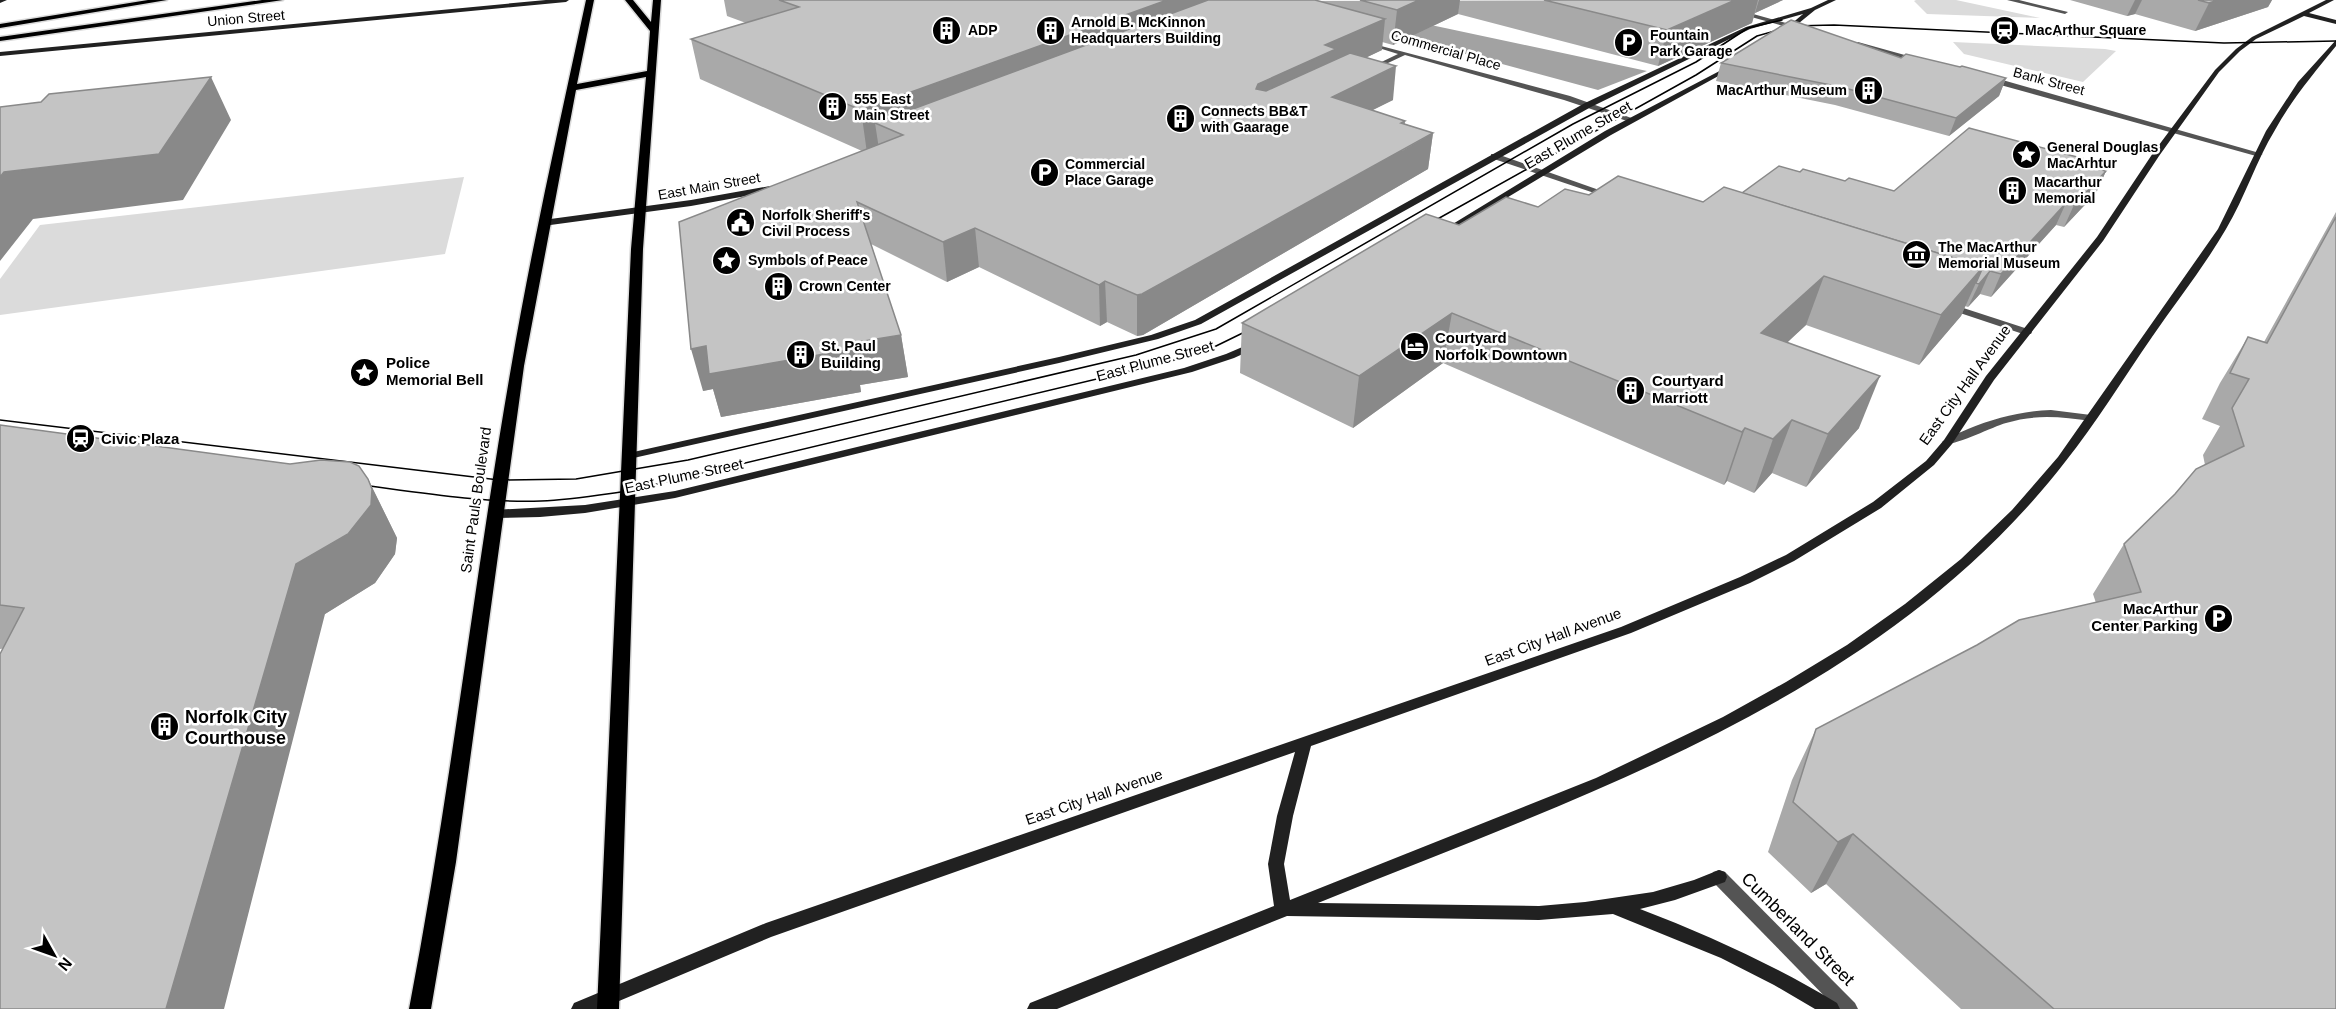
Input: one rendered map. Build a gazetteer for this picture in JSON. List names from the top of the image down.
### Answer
{
  "streets": {
    "main road": [
      "Union Street",
      "East Plume Street",
      "East Main Street",
      "East City Hall Avenue",
      "Saint Pauls Boulevard"
    ],
    "street": ["Commercial Place", "Bank Street", "Cumberland Street"]
  },
  "crossings": [
    ["Commercial Place", "East Plume Street"],
    ["Bank Street", "East City Hall Avenue"],
    ["East Plume Street", "Saint Pauls Boulevard"],
    ["East Main Street", "Saint Pauls Boulevard"]
  ],
  "places": {
    "building": [
      "ADP",
      "Arnold B. McKinnon Headquarters Building",
      "MacArthur Museum",
      "555 East Main Street",
      "Connects BB&T with Gaarage",
      "Macarthur Memorial",
      "Crown Center",
      "St. Paul Building",
      "Courtyard Marriott",
      "Norfolk City Courthouse"
    ],
    "station": ["MacArthur Square", "Civic Plaza"],
    "parking": ["Fountain Park Garage", "Commercial Place Garage", "MacArthur Center Parking"],
    "place": ["General Douglas MacArhtur", "Symbols of Peace", "Police Memorial Bell"],
    "public building": ["Norfolk Sheriff's Civil Process"],
    "museum": ["The MacArthur Memorial Museum"],
    "hotel": ["Courtyard Norfolk Downtown"]
  },
  "north": "bottom right"
}
